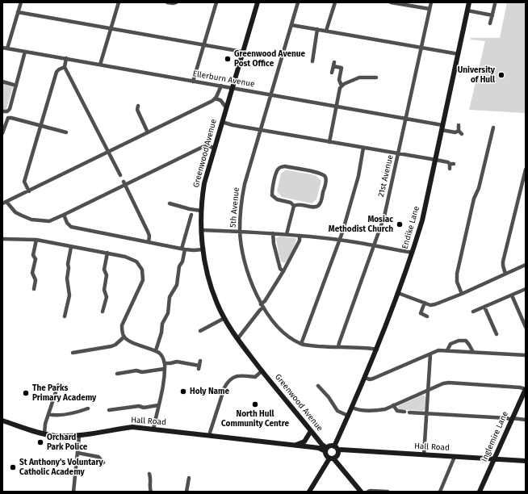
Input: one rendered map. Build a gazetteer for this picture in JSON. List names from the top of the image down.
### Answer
{
  "streets": {
    "street": [
      "Ellerburn Avenue",
      "Greenwood Avenue",
      "21st Avenue",
      "5th Avenue",
      "Endike Lane",
      "Hall Road",
      "Inglemire Lane"
    ]
  },
  "crossings": [
    ["Ellerburn Avenue", "Greenwood Avenue"],
    ["Ellerburn Avenue", "21st Avenue"],
    ["Ellerburn Avenue", "5th Avenue"],
    ["Ellerburn Avenue", "Endike Lane"],
    ["Greenwood Avenue", "Endike Lane"],
    ["Greenwood Avenue", "Hall Road"],
    ["21st Avenue", "5th Avenue"],
    ["5th Avenue", "Endike Lane"],
    ["Endike Lane", "Hall Road"],
    ["Hall Road", "Inglemire Lane"]
  ],
  "places": [
    "Greenwood Avenue Post Office",
    "University of Hull",
    "Mosiac Methodist Church",
    "Holy Name",
    "The Parks Primary Academy",
    "North Hull Community Centre",
    "Orchard Park Police",
    "St Anthony's Voluntary Catholic Academy"
  ]
}
